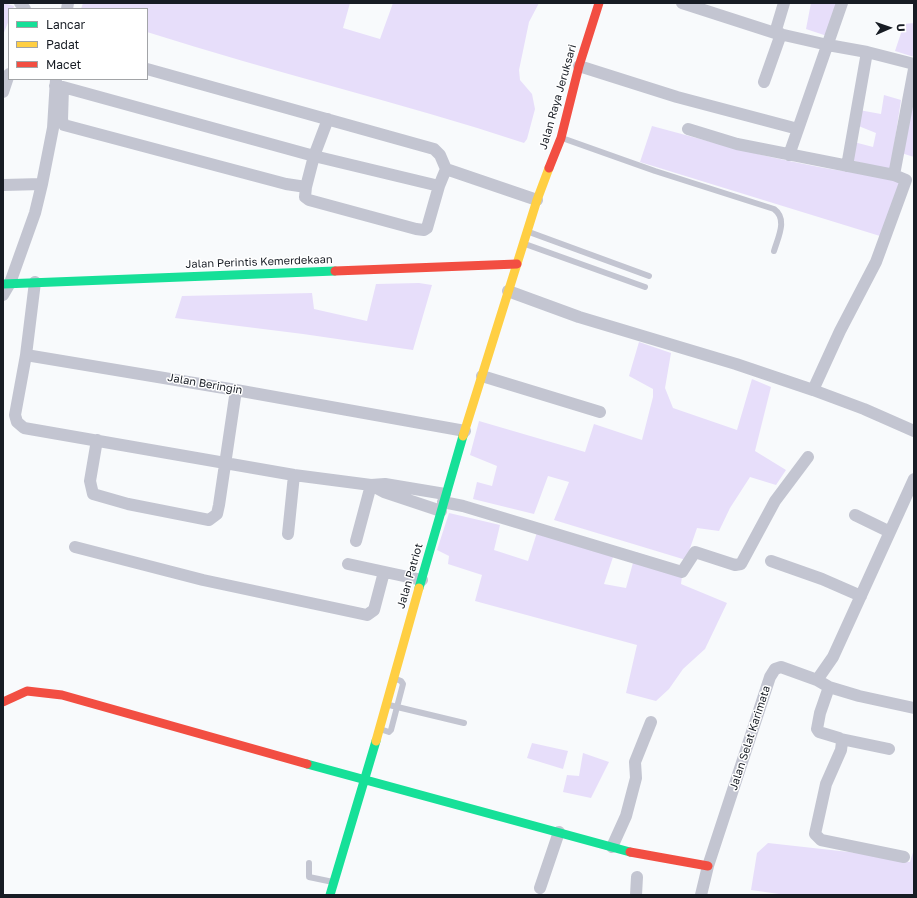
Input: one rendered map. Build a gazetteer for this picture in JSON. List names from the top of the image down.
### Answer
{
  "streets": {
    "street": [
      "Jalan Raya Jeruksari",
      "Jalan Perintis Kemerdekaan",
      "Jalan Beringin",
      "Jalan Patriot",
      "Jalan Selat Karimata"
    ]
  },
  "crossings": [
    ["Jalan Raya Jeruksari", "Jalan Perintis Kemerdekaan"],
    ["Jalan Raya Jeruksari", "Jalan Patriot"],
    ["Jalan Perintis Kemerdekaan", "Jalan Patriot"],
    ["Jalan Beringin", "Jalan Patriot"]
  ],
  "legend": ["Lancar", "Padat", "Macet"],
  "north": "right"
}
